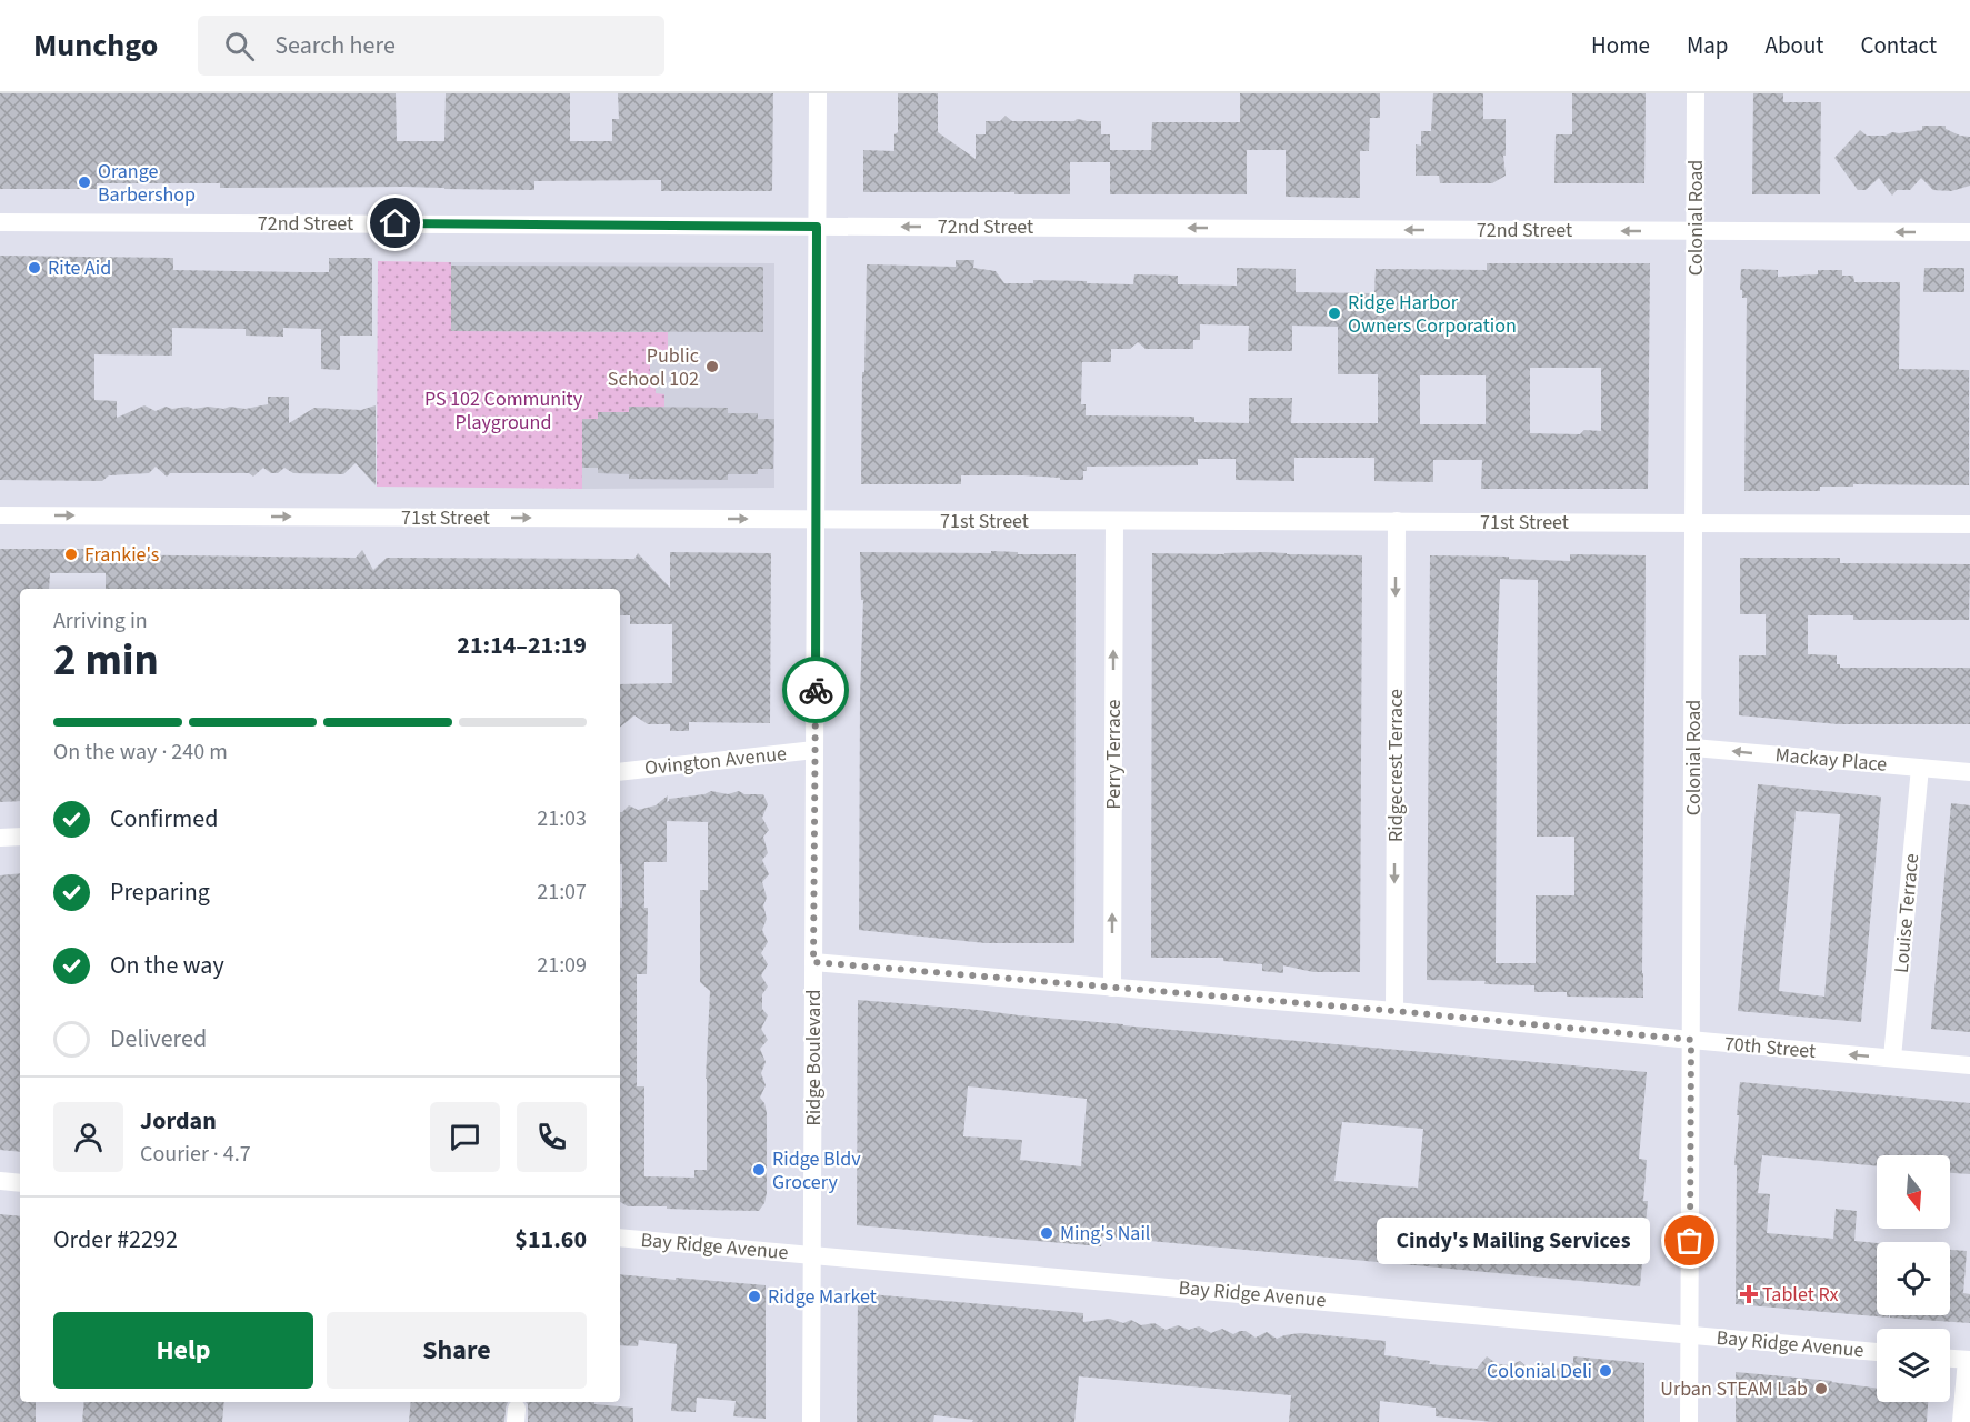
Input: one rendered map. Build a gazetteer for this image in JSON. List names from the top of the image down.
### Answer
{
  "streets": {
    "street": [
      "Colonial Road",
      "72nd Street",
      "71st Street",
      "Perry Terrace",
      "Mackay Place",
      "Ovington Avenue",
      "Ridgecrest Terrace",
      "Louise Terrace",
      "70th Street",
      "Ridge Boulevard",
      "Bay Ridge Avenue"
    ]
  },
  "crossings": [
    ["Colonial Road", "72nd Street"],
    ["Colonial Road", "71st Street"],
    ["Colonial Road", "Mackay Place"],
    ["Colonial Road", "70th Street"],
    ["Colonial Road", "Bay Ridge Avenue"],
    ["72nd Street", "Ridge Boulevard"],
    ["71st Street", "Perry Terrace"],
    ["71st Street", "Ridgecrest Terrace"],
    ["71st Street", "Ridge Boulevard"],
    ["Perry Terrace", "70th Street"],
    ["Mackay Place", "Louise Terrace"],
    ["Ovington Avenue", "Ridge Boulevard"],
    ["Ridgecrest Terrace", "70th Street"],
    ["Louise Terrace", "70th Street"],
    ["70th Street", "Ridge Boulevard"],
    ["Ridge Boulevard", "Bay Ridge Avenue"]
  ],
  "one_way": [
    "72nd Street",
    "71st Street",
    "Perry Terrace",
    "Mackay Place",
    "Ridgecrest Terrace"
  ],
  "parks": ["PS 102 Community Playground"],
  "places": {
    "other": [
      "Orange Barbershop",
      "Rite Aid",
      "Ridge Harbor Owners Corporation",
      "Public School 102",
      "Frankie's",
      "Ridge Bldv Grocery",
      "Ming's Nail",
      "Cindy's Mailing Services",
      "Ridge Market",
      "Colonial Deli",
      "Urban STEAM Lab"
    ],
    "health": ["Tablet Rx"]
  },
  "north": "bottom",
  "page": {
    "header": "Munchgo",
    "search": "Search here",
    "nav": [
      "Home",
      "Map",
      "About",
      "Contact"
    ],
    "heading": ["2 min", "Arriving in", "21:14–21:19"],
    "panel": [
      "Jordan",
      "Courier · 4.7",
      "Order #2292",
      "$11.60"
    ],
    "bar": "On the way · 240 m",
    "list": [
      ["Confirmed", "21:03"],
      ["Preparing", "21:07"],
      ["On the way", "21:09"],
      "Delivered"
    ],
    "bubble": "Cindy's Mailing Services",
    "buttons": ["Help", "Share"]
  }
}
